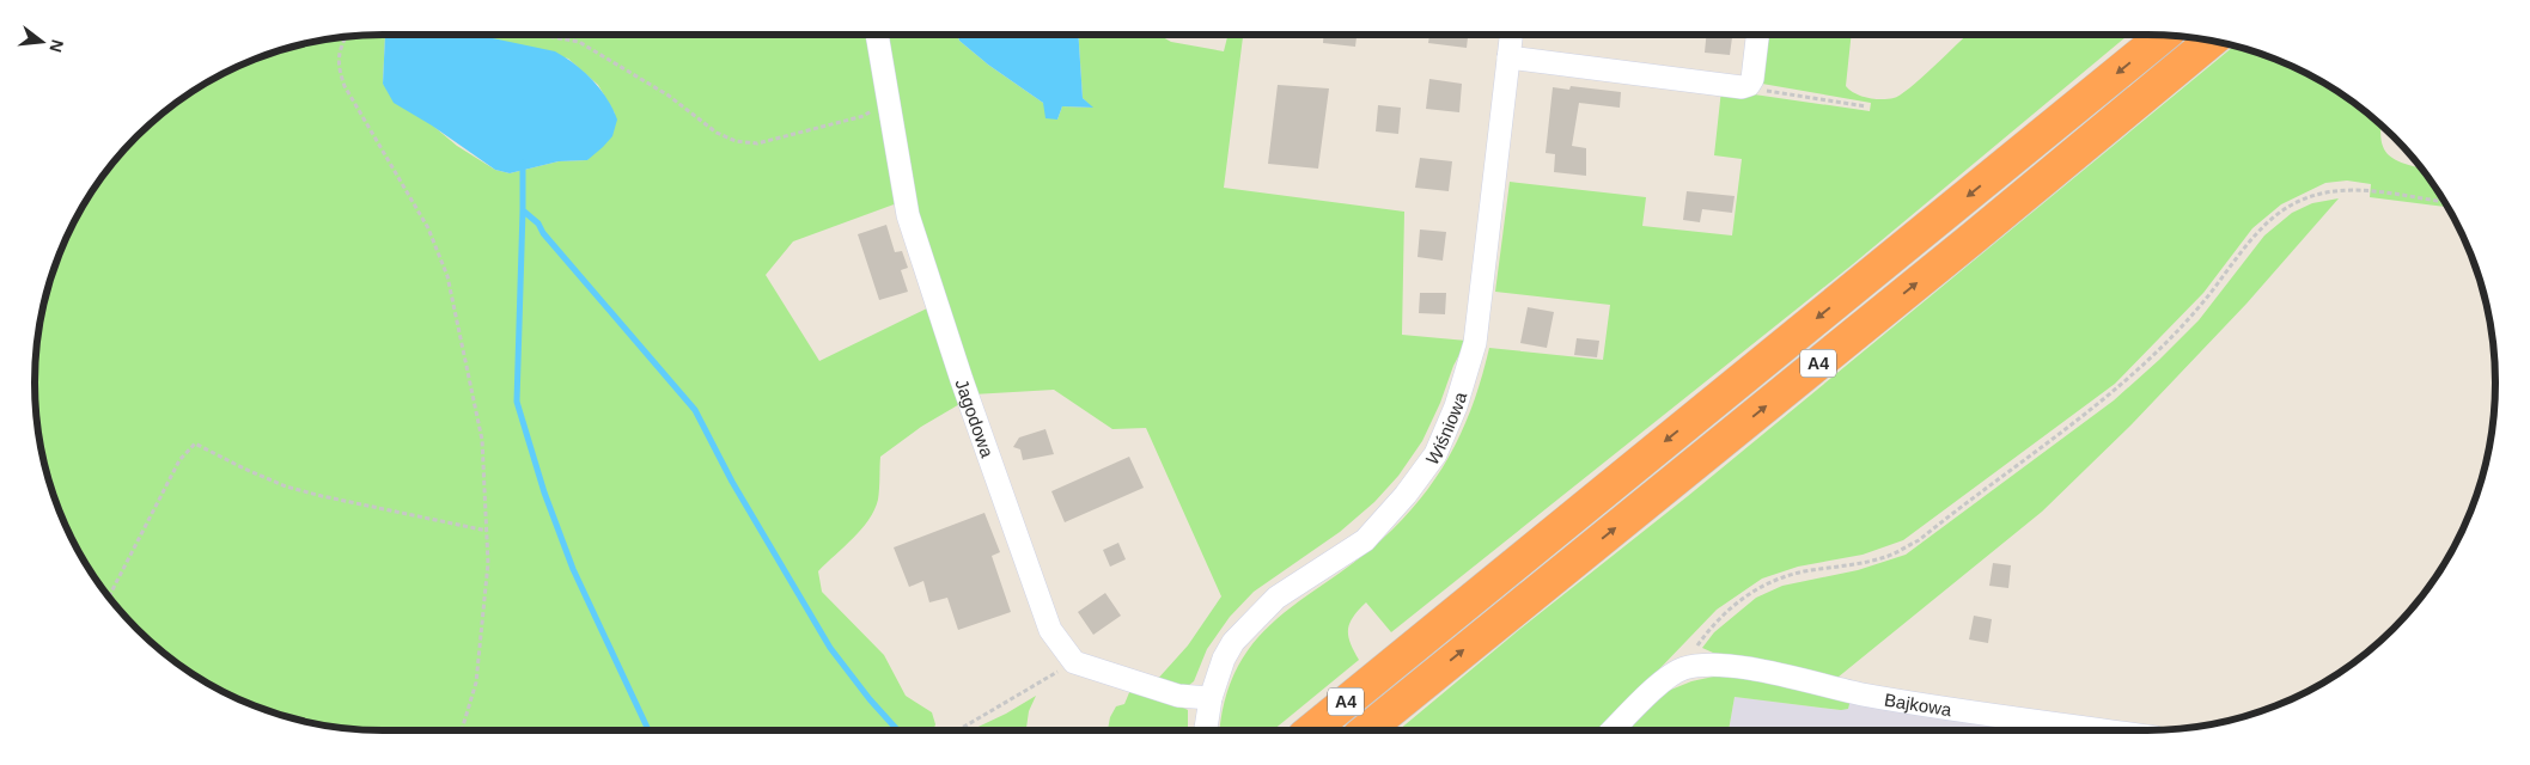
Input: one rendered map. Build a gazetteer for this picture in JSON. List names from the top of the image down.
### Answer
{
  "streets": {
    "highway": ["A4"],
    "street": ["Jagodowa", "Wiśniowa", "Bajkowa"]
  },
  "north": "right"
}
